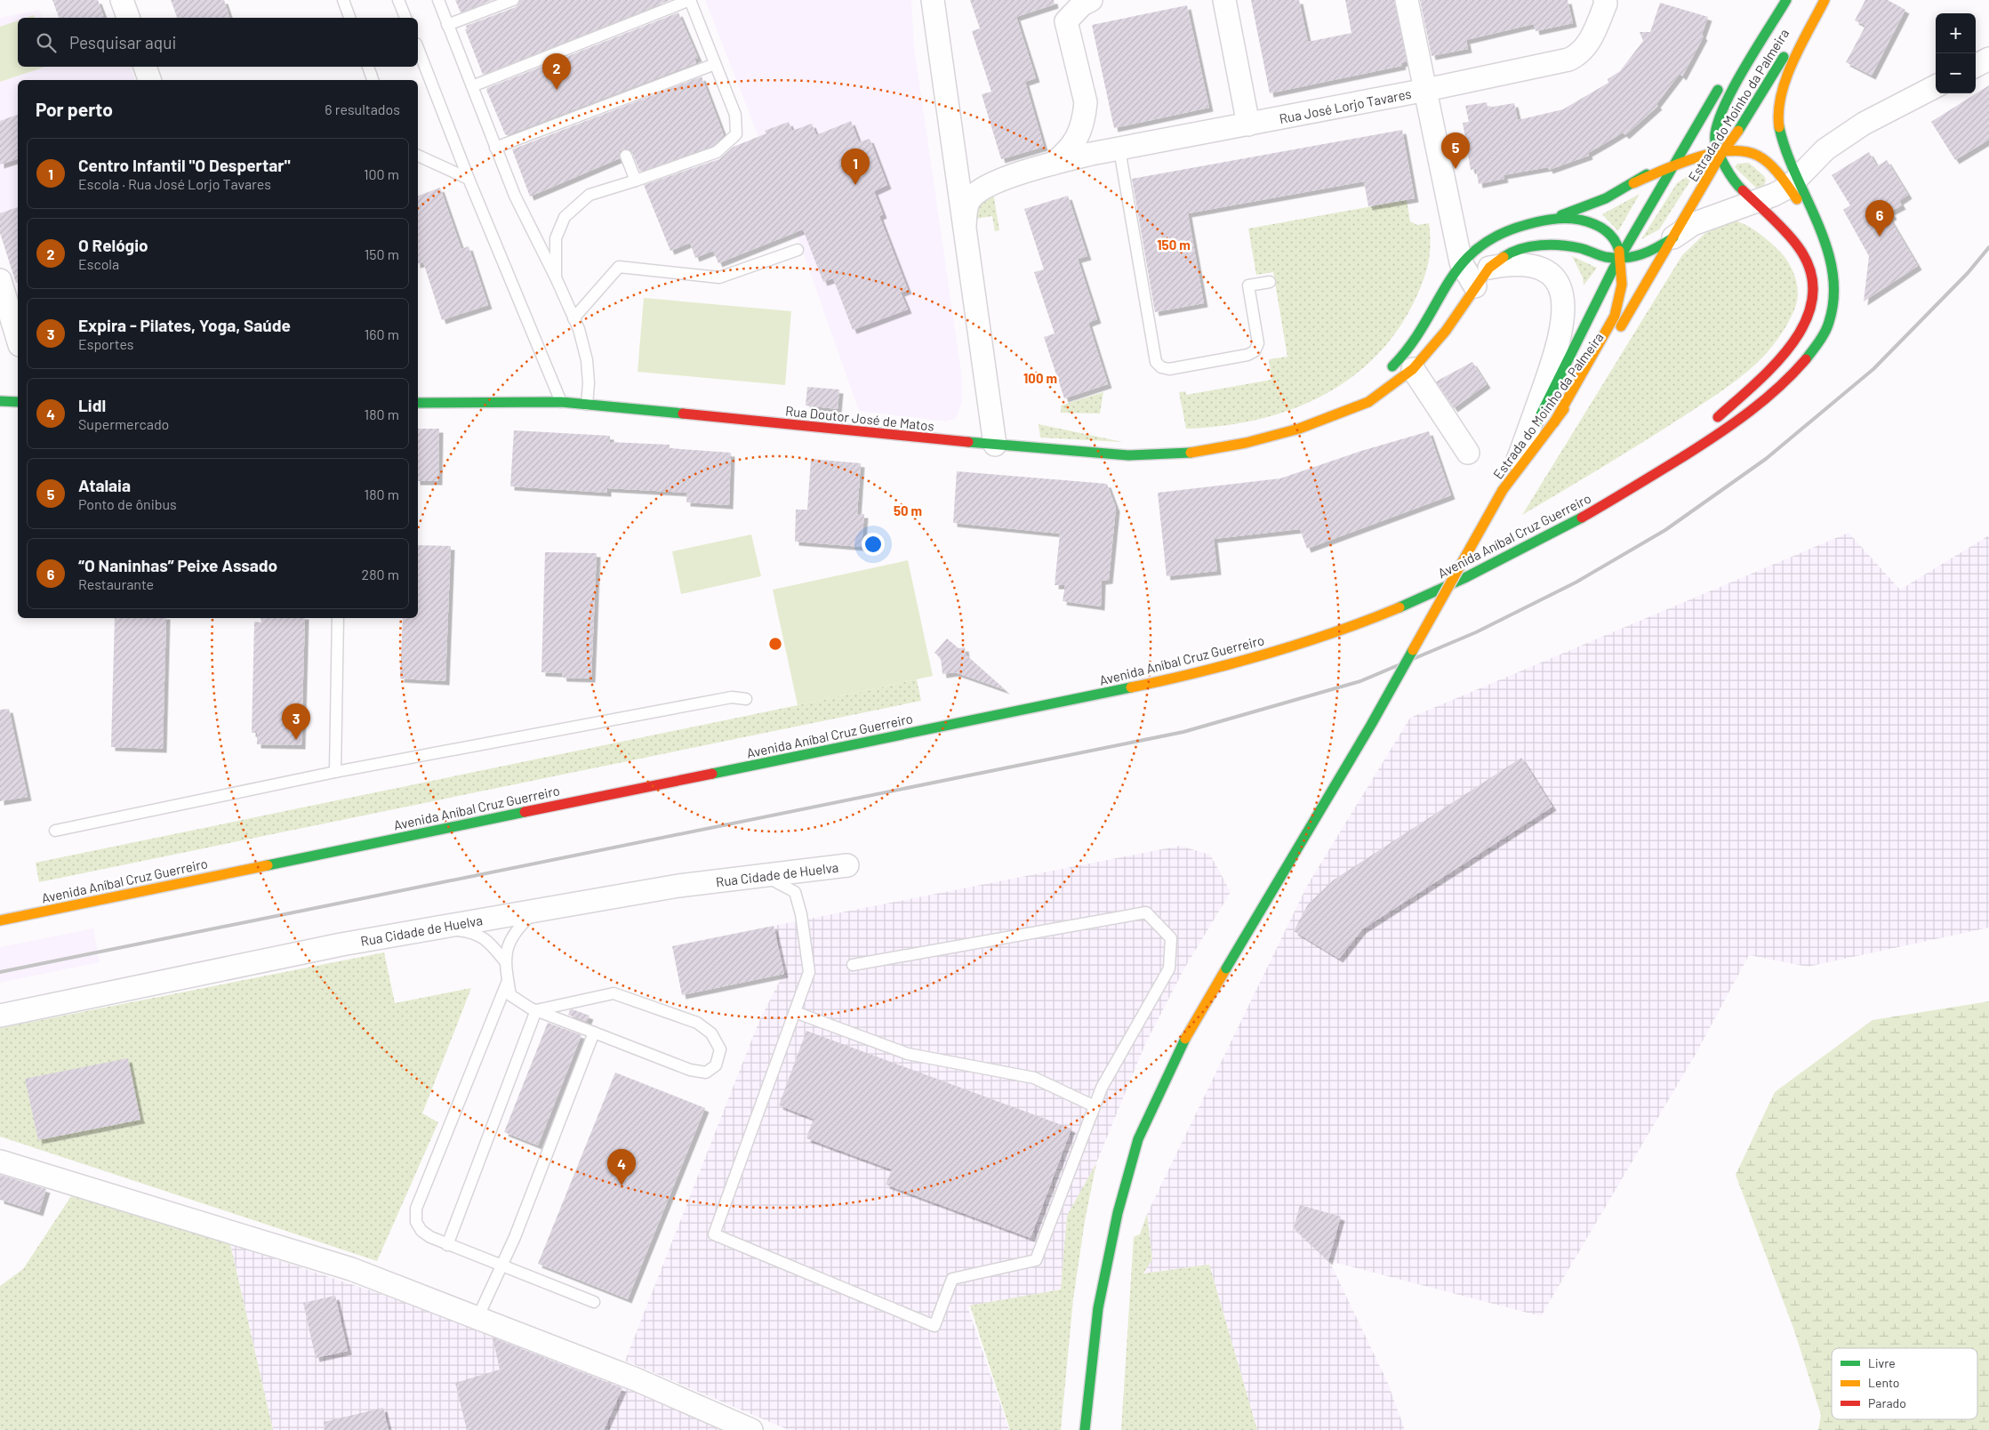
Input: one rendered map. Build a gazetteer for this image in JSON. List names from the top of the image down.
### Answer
{
  "streets": {
    "street": [
      "Estrada do Moinho da Palmeira",
      "Rua José Lorjo Tavares",
      "Rua Doutor José de Matos",
      "Avenida Aníbal Cruz Guerreiro",
      "Rua Cidade de Huelva"
    ]
  },
  "legend": ["Livre", "Lento", "Parado"],
  "page": {
    "map_buttons": ["+", "−"],
    "search": "Pesquisar aqui",
    "pins": [
      "2",
      "5",
      "1",
      "6",
      "3",
      "4"
    ],
    "heading": ["Por perto", "6 resultados"],
    "list": [
      {
        "mark": "1",
        "name": "Centro Infantil \"O Despertar\"",
        "note": "Escola · Rua José Lorjo Tavares",
        "value": "100 m"
      },
      {
        "mark": "2",
        "name": "O Relógio",
        "note": "Escola",
        "value": "150 m"
      },
      {
        "mark": "3",
        "name": "Expira - Pilates, Yoga, Saúde",
        "note": "Esportes",
        "value": "160 m"
      },
      {
        "mark": "4",
        "name": "Lidl",
        "note": "Supermercado",
        "value": "180 m"
      },
      {
        "mark": "5",
        "name": "Atalaia",
        "note": "Ponto de ônibus",
        "value": "180 m"
      },
      {
        "mark": "6",
        "name": "“O Naninhas” Peixe Assado",
        "note": "Restaurante",
        "value": "280 m"
      }
    ]
  },
  "rings": ["150 m", "100 m", "50 m"]
}
